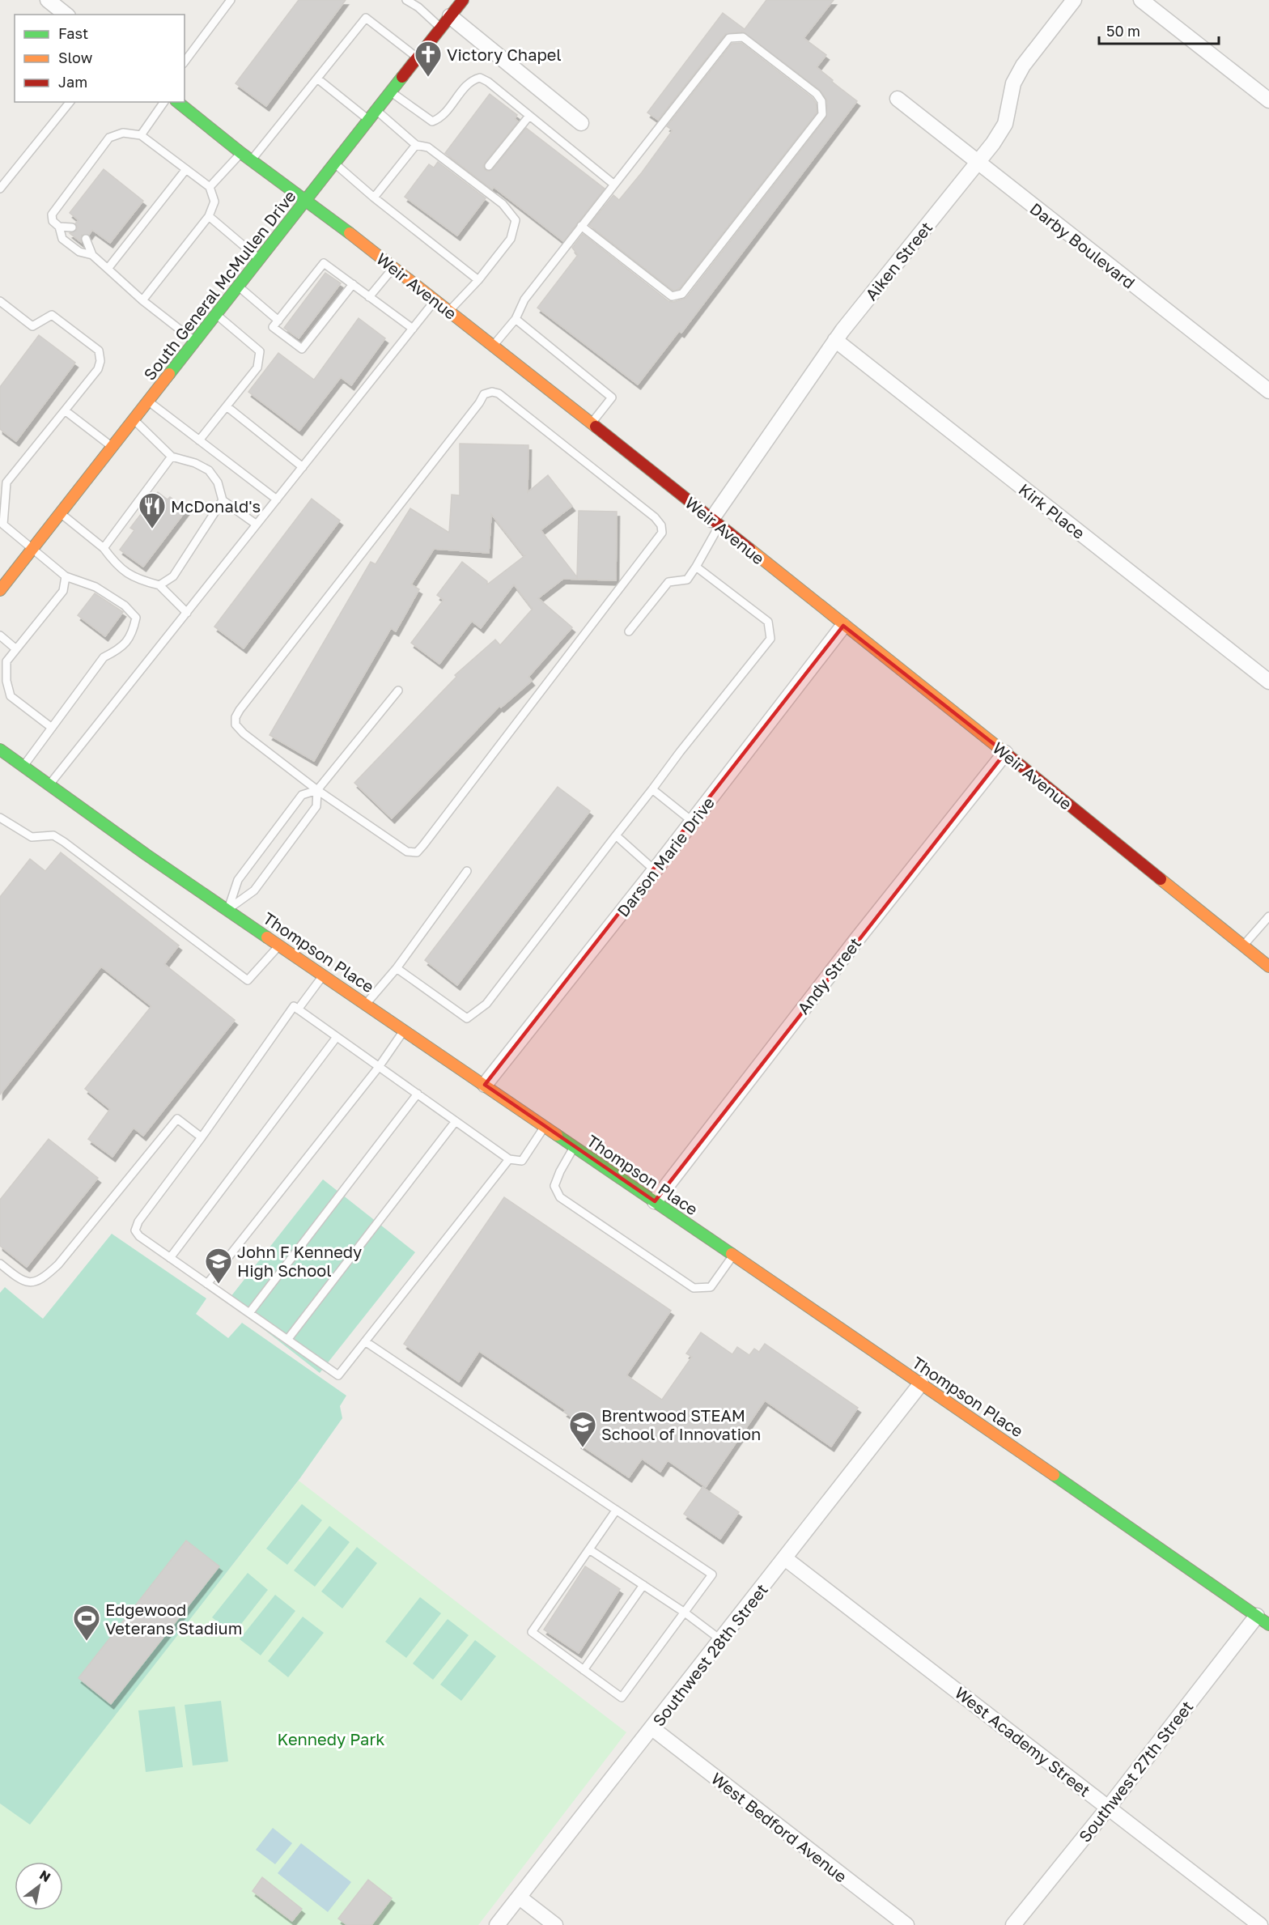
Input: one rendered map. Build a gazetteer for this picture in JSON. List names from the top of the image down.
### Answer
{
  "streets": {
    "street": [
      "Darby Boulevard",
      "Aiken Street",
      "South General McMullen Drive",
      "Weir Avenue",
      "Kirk Place",
      "Darson Marie Drive",
      "Thompson Place",
      "Andy Street",
      "Southwest 28th Street",
      "West Academy Street",
      "Southwest 27th Street",
      "West Bedford Avenue"
    ]
  },
  "crossings": [
    ["Darby Boulevard", "Aiken Street"],
    ["Aiken Street", "Weir Avenue"],
    ["Aiken Street", "Kirk Place"],
    ["South General McMullen Drive", "Weir Avenue"],
    ["Weir Avenue", "Darson Marie Drive"],
    ["Weir Avenue", "Andy Street"],
    ["Darson Marie Drive", "Thompson Place"],
    ["Thompson Place", "Andy Street"],
    ["Thompson Place", "Southwest 28th Street"],
    ["Thompson Place", "Southwest 27th Street"],
    ["Southwest 28th Street", "West Academy Street"],
    ["Southwest 28th Street", "West Bedford Avenue"],
    ["West Academy Street", "Southwest 27th Street"]
  ],
  "parks": ["Kennedy Park"],
  "places": {
    "church": ["Victory Chapel"],
    "restaurant": ["McDonald's"],
    "school or university": ["John F Kennedy High School", "Brentwood STEAM School of Innovation"],
    "sports": ["Edgewood Veterans Stadium"]
  },
  "legend": ["Fast", "Slow", "Jam"],
  "scale_bar": "50 m",
  "north": "top right"
}
